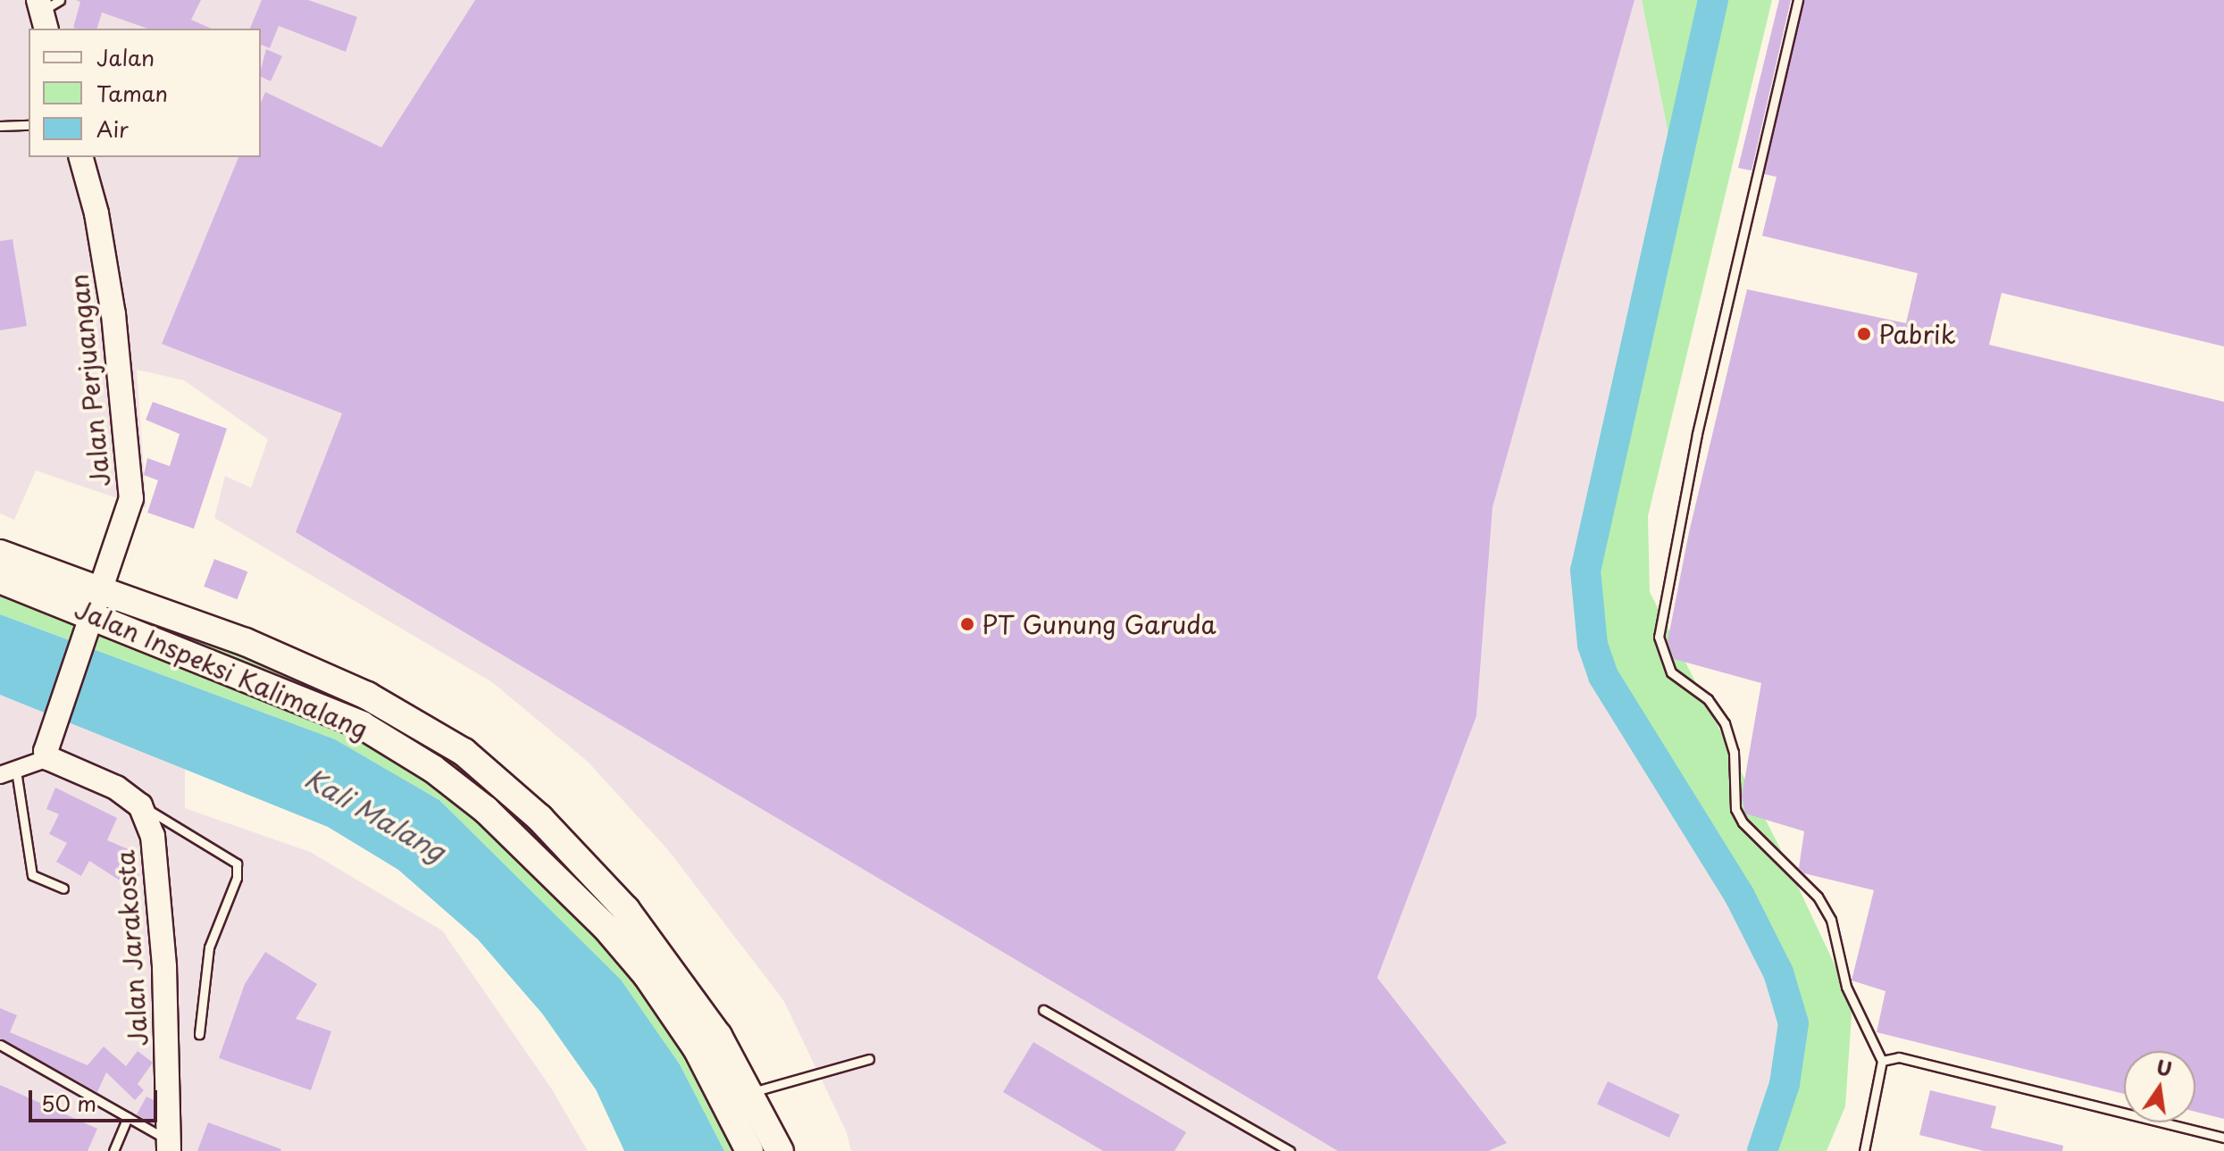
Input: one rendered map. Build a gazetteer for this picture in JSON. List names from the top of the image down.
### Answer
{
  "streets": {
    "main road": ["Jalan Inspeksi Kalimalang"],
    "street": ["Jalan Perjuangan", "Jalan Jarakosta"]
  },
  "crossings": [
    ["Jalan Perjuangan", "Jalan Inspeksi Kalimalang"]
  ],
  "water": ["Kali Malang"],
  "places": ["Pabrik", "PT Gunung Garuda"],
  "legend": ["Jalan", "Taman", "Air"],
  "scale_bar": "50 m",
  "north": "top"
}
